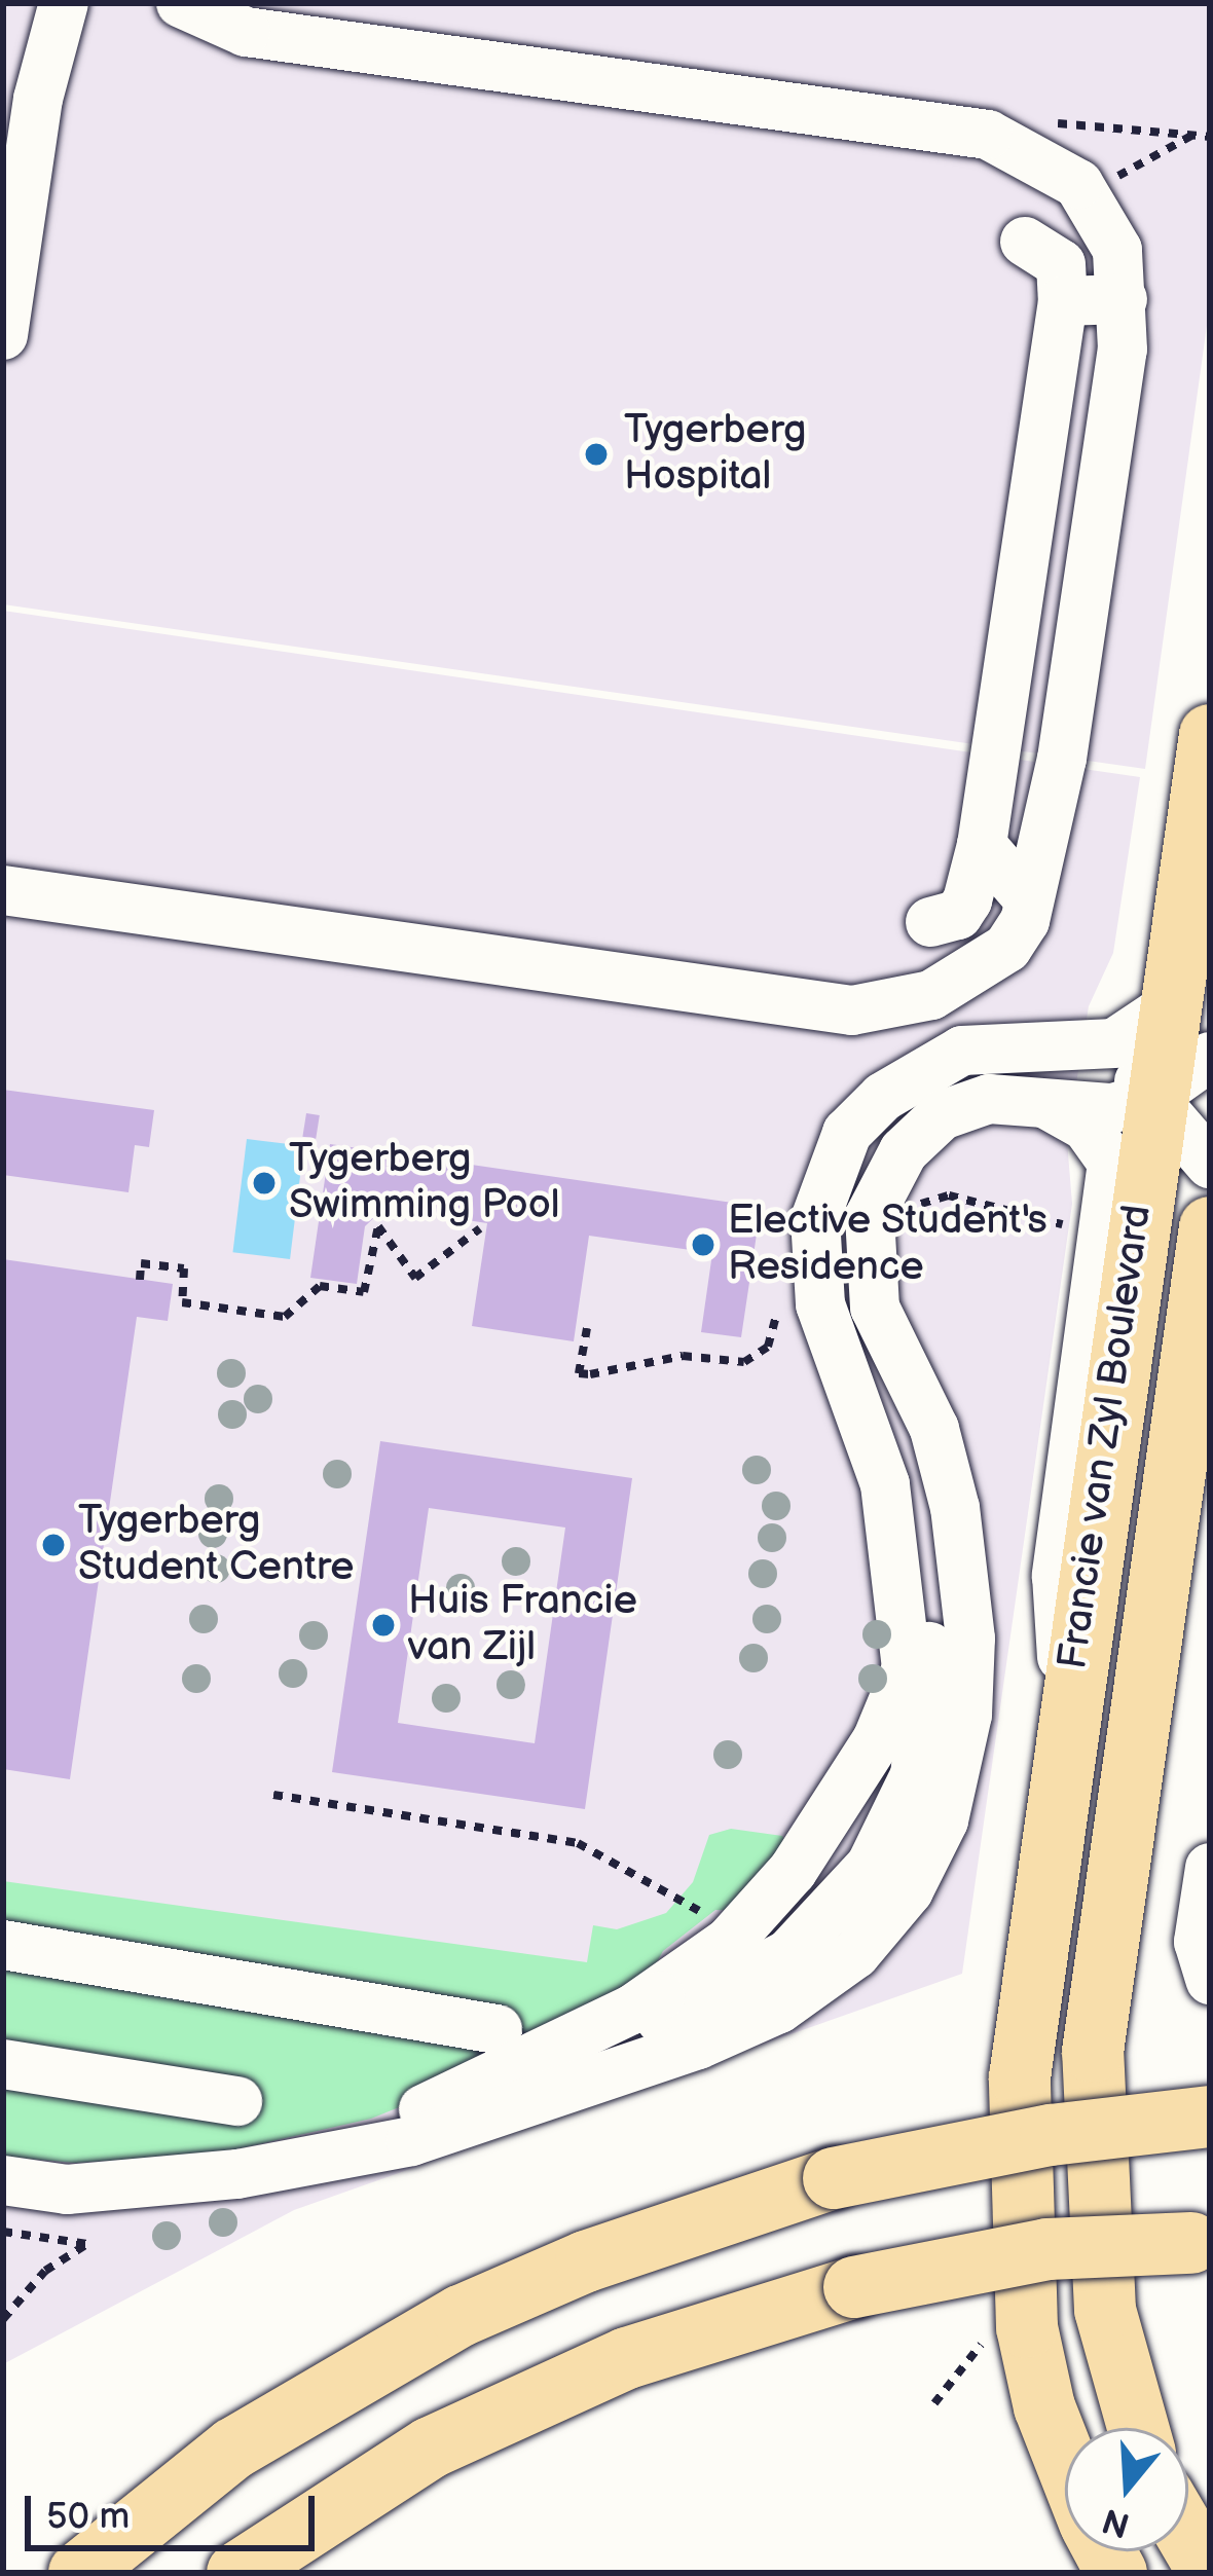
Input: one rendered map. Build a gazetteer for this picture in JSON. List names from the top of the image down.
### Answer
{
  "streets": {
    "main road": ["Francie van Zyl Boulevard"]
  },
  "places": [
    "Tygerberg Hospital",
    "Tygerberg Swimming Pool",
    "Elective Student's Residence",
    "Tygerberg Student Centre",
    "Huis Francie van Zijl"
  ],
  "scale_bar": "50 m",
  "north": "bottom"
}
